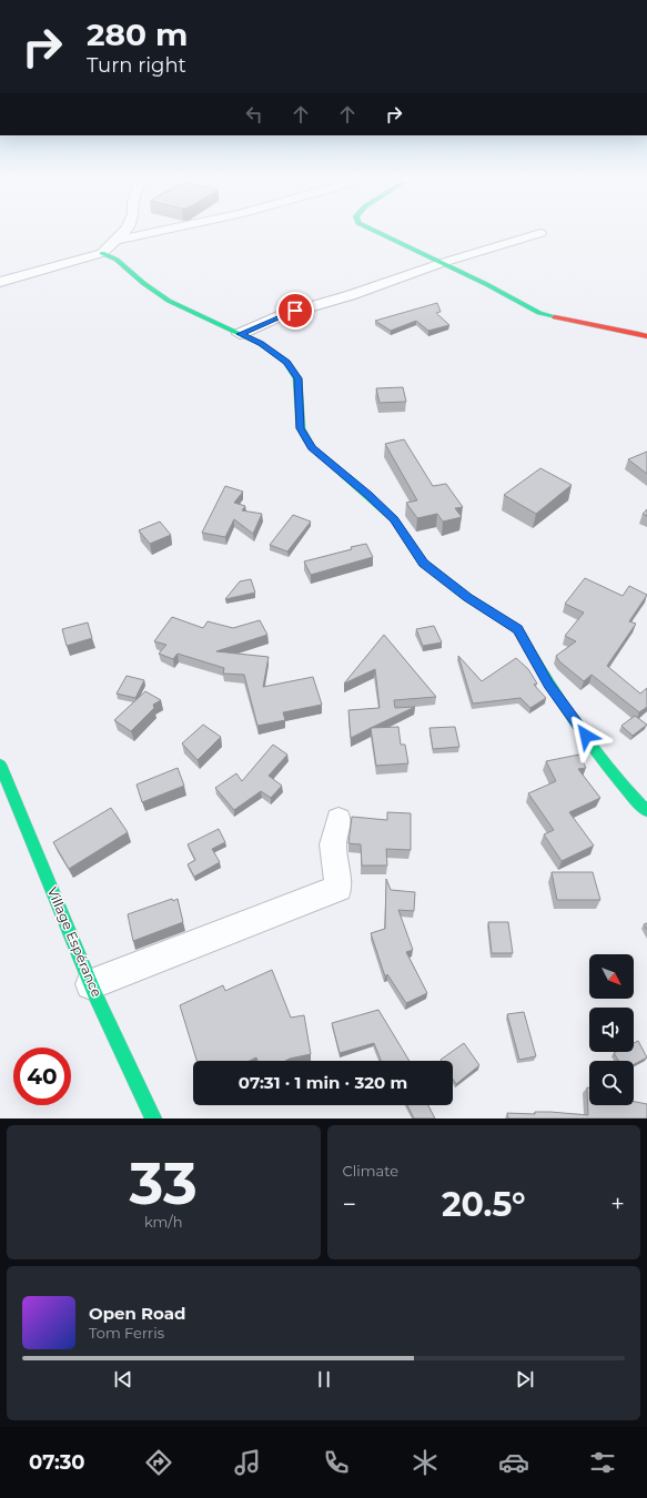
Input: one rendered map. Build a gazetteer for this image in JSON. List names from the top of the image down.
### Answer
{
  "streets": {
    "street": ["Village Espérance"]
  },
  "north": "bottom right",
  "page": {
    "turn": ["280 m", "Turn right"],
    "limit": "40",
    "trip": "07:31 · 1 min · 320 m",
    "tile": [
      ["33", "km/h"],
      "Climate"
    ],
    "heat": ["−", "20.5°", "+"],
    "song": ["Open Road", "Tom Ferris"],
    "tabs": "07:30"
  }
}
